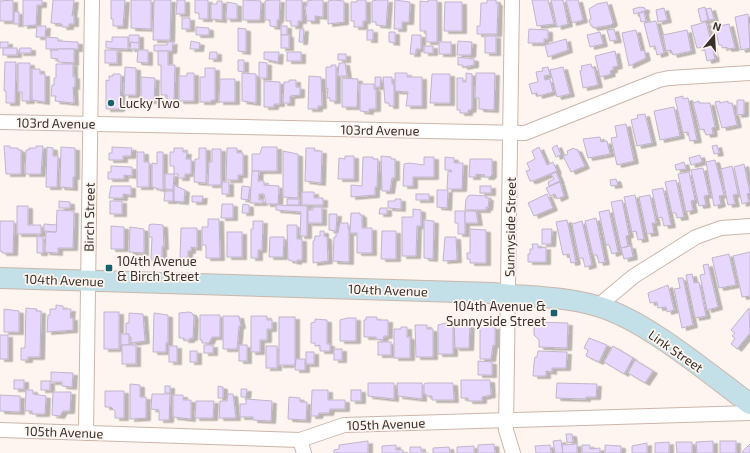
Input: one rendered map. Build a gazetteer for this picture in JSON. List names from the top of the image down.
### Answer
{
  "streets": {
    "street": [
      "103rd Avenue",
      "Birch Street",
      "Sunnyside Street",
      "104th Avenue",
      "Link Street",
      "105th Avenue"
    ]
  },
  "crossings": [
    ["103rd Avenue", "Birch Street"],
    ["103rd Avenue", "Sunnyside Street"],
    ["Birch Street", "104th Avenue"],
    ["Birch Street", "105th Avenue"],
    ["Sunnyside Street", "104th Avenue"],
    ["Sunnyside Street", "105th Avenue"],
    ["104th Avenue", "Link Street"]
  ],
  "places": {
    "other": ["Lucky Two"],
    "transit": ["104th Avenue & Birch Street", "104th Avenue & Sunnyside Street"]
  },
  "north": "top"
}
